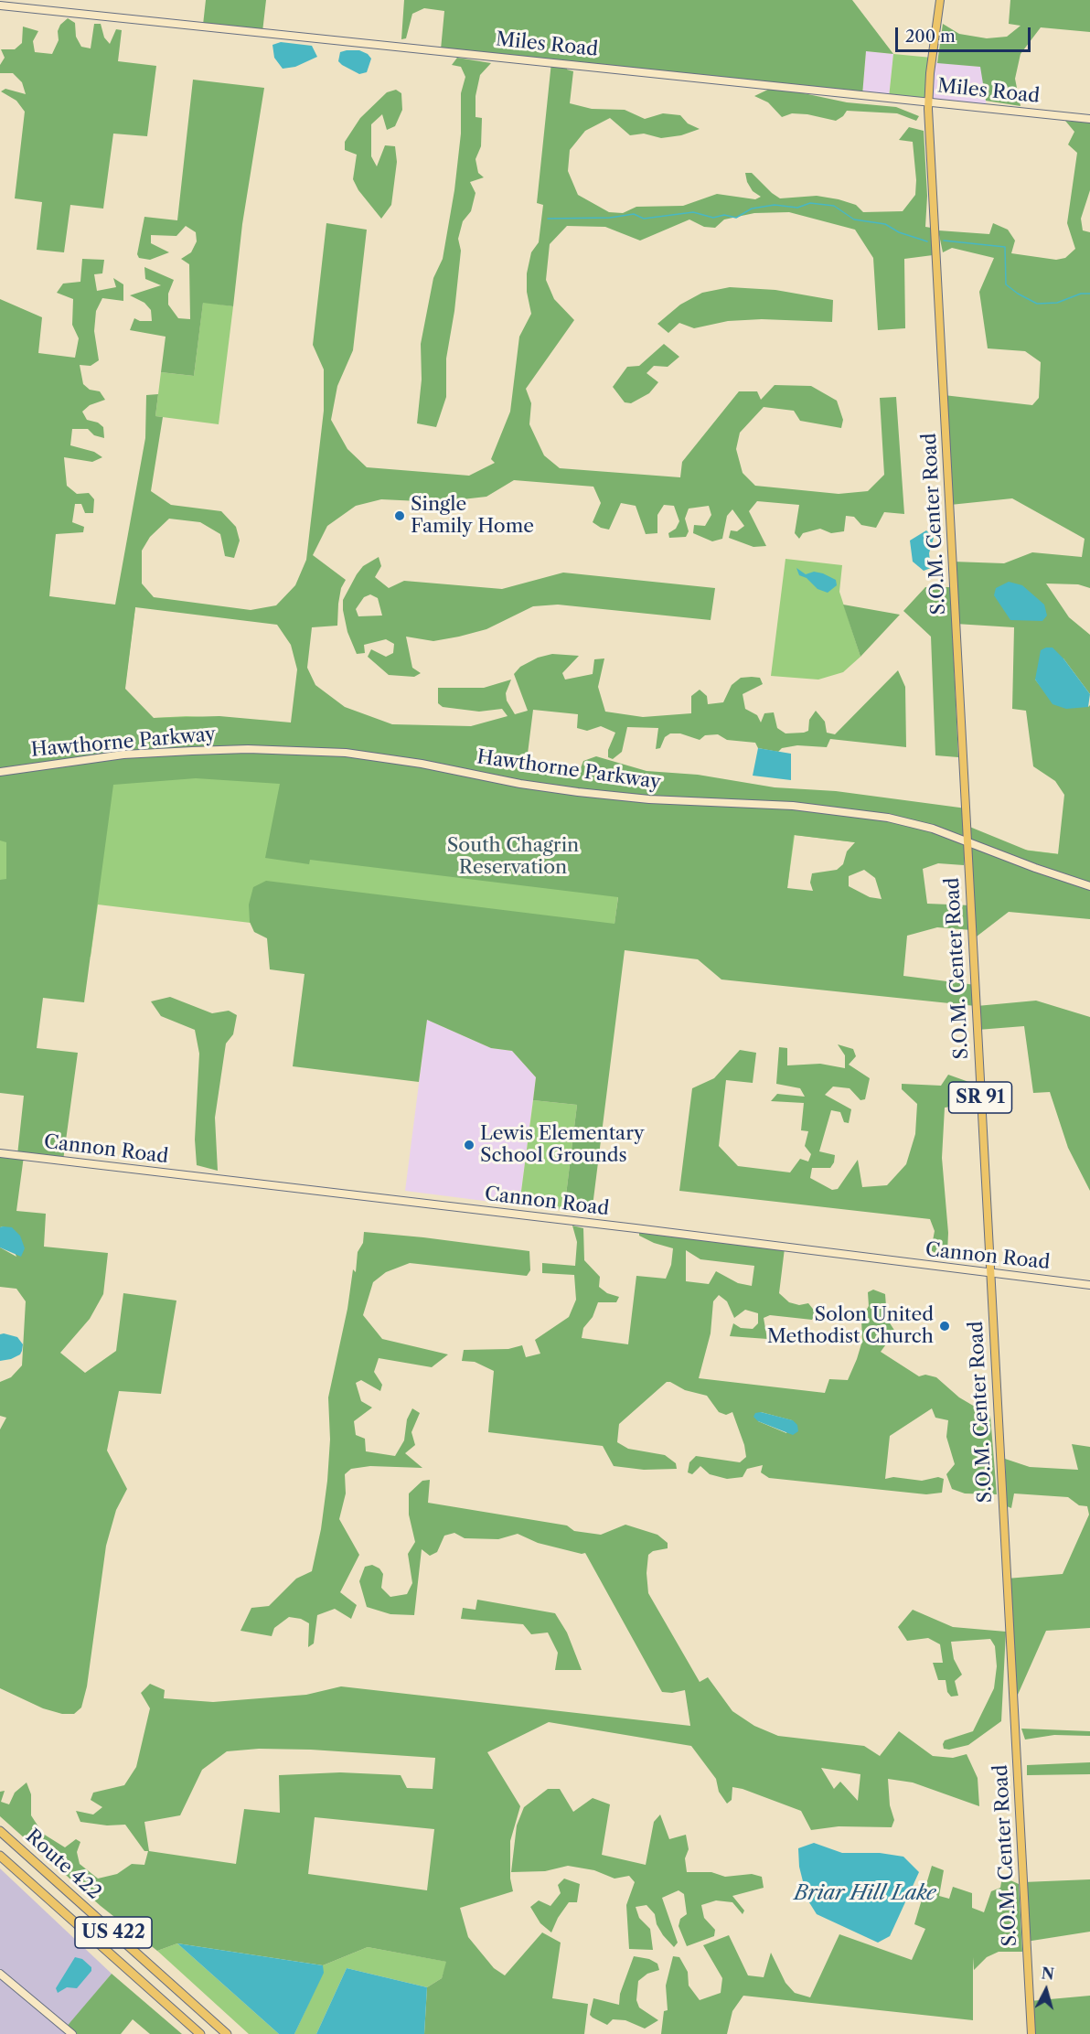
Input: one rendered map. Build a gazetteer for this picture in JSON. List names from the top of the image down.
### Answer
{
  "streets": {
    "highway": ["Route 422", "US 422"],
    "main road": [
      "Miles Road",
      "S.O.M. Center Road",
      "Hawthorne Parkway",
      "SR 91",
      "Cannon Road"
    ]
  },
  "crossings": [
    ["Miles Road", "S.O.M. Center Road"],
    ["S.O.M. Center Road", "Hawthorne Parkway"],
    ["S.O.M. Center Road", "Cannon Road"]
  ],
  "water": ["Briar Hill Lake"],
  "parks": ["South Chagrin Reservation"],
  "places": ["Single Family Home", "Lewis Elementary School Grounds", "Solon United Methodist Church"],
  "scale_bar": "200 m",
  "north": "top"
}
